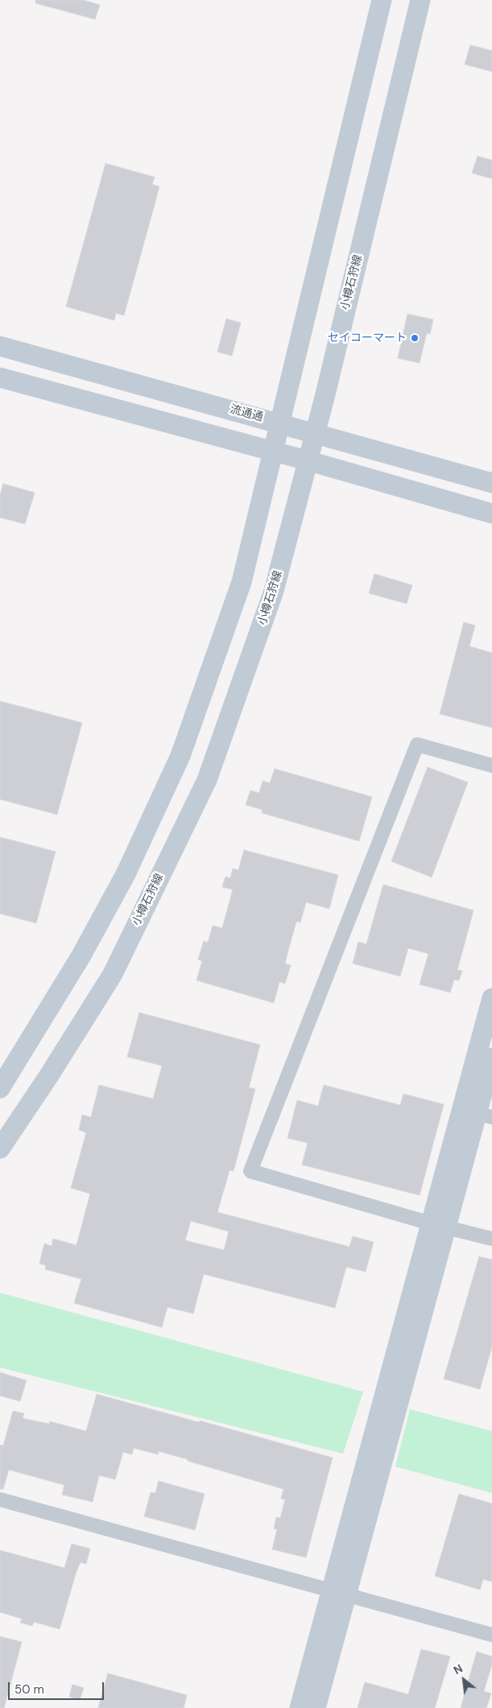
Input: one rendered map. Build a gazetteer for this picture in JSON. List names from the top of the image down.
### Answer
{
  "streets": {
    "main road": ["小樽石狩線", "流通通"]
  },
  "crossings": [
    ["小樽石狩線", "流通通"]
  ],
  "places": ["セイコーマート"],
  "scale_bar": "50 m",
  "north": "top left"
}
